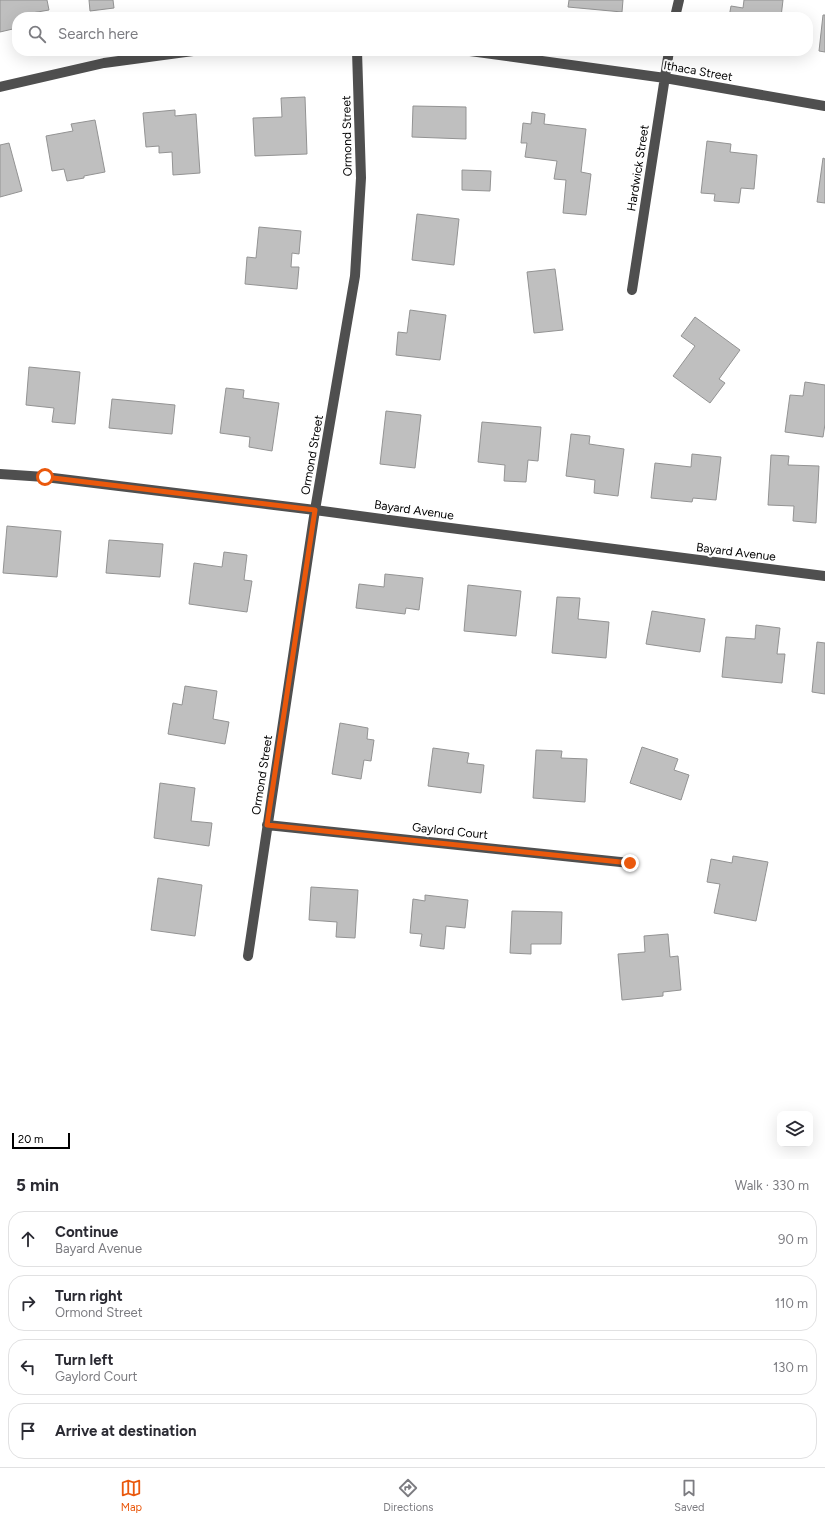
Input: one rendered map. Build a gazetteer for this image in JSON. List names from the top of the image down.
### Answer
{
  "streets": {
    "street": [
      "Ithaca Street",
      "Ormond Street",
      "Hardwick Street",
      "Bayard Avenue",
      "Gaylord Court"
    ]
  },
  "crossings": [
    ["Ithaca Street", "Hardwick Street"],
    ["Ormond Street", "Bayard Avenue"],
    ["Ormond Street", "Gaylord Court"]
  ],
  "scale_bar": "20 m",
  "page": {
    "search": "Search here",
    "scale": "20 m",
    "heading": ["5 min", "Walk · 330 m"],
    "list": [
      ["Continue", "Bayard Avenue", "90 m"],
      ["Turn right", "Ormond Street", "110 m"],
      ["Turn left", "Gaylord Court", "130 m"],
      "Arrive at destination"
    ],
    "nav": ["Map", "Directions", "Saved"]
  }
}
